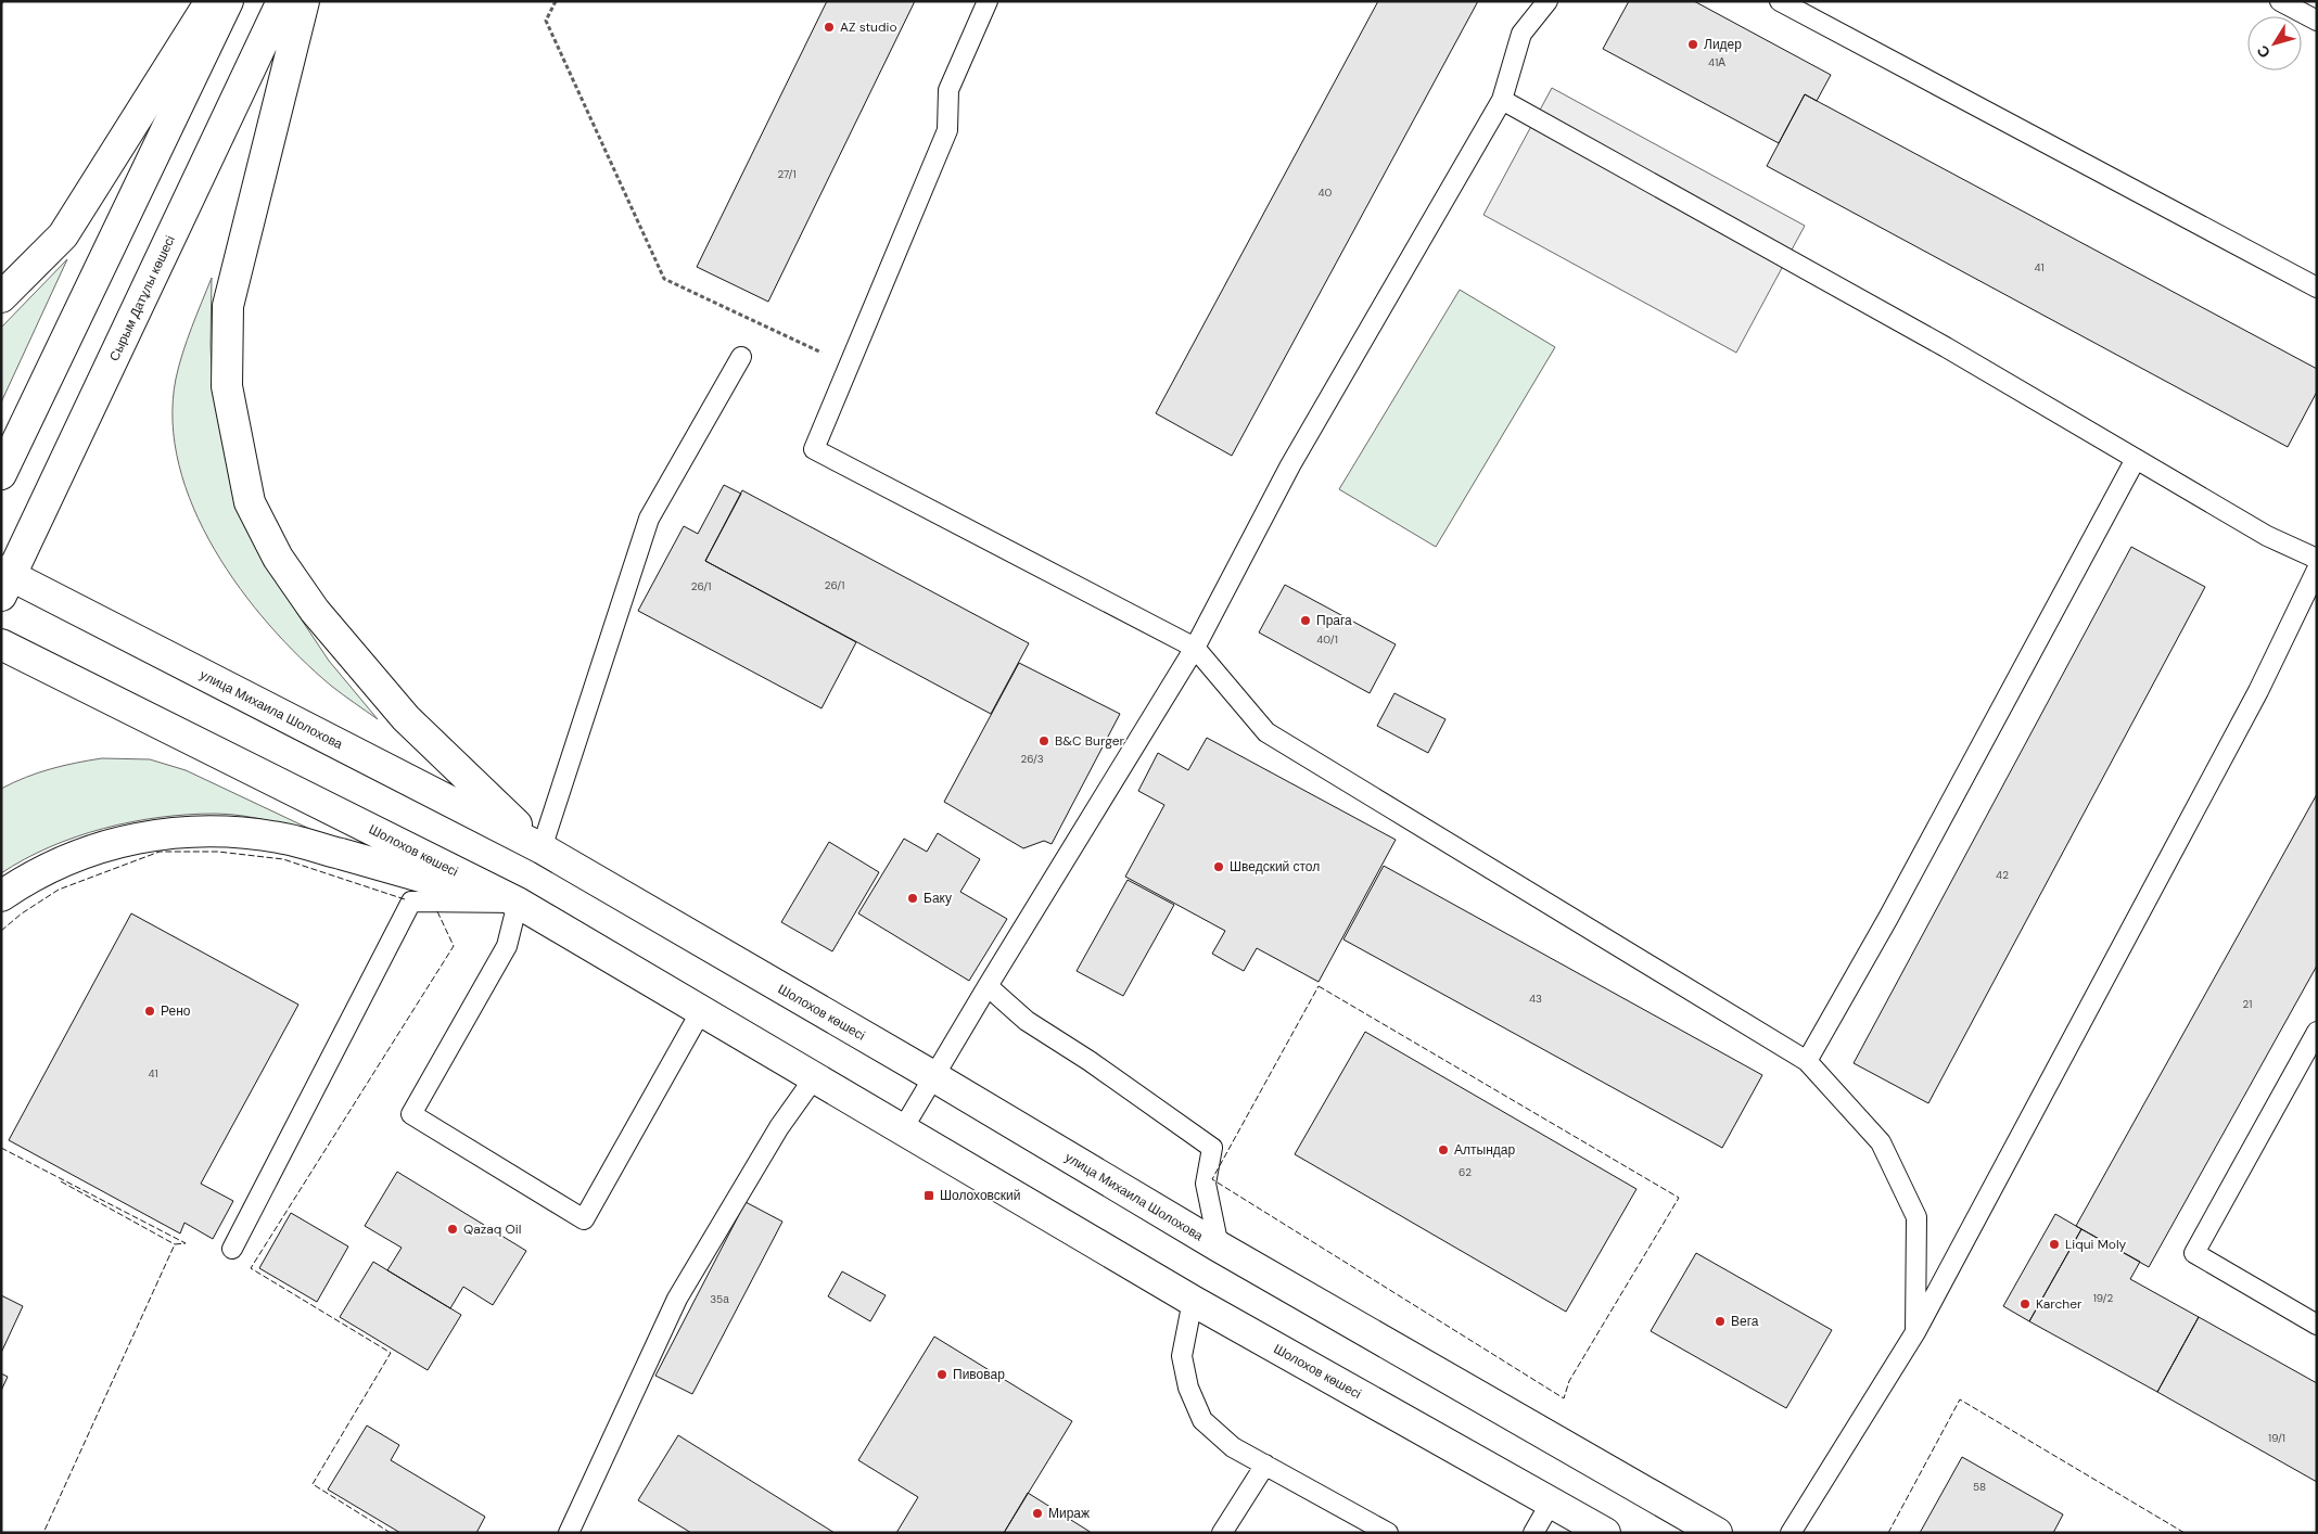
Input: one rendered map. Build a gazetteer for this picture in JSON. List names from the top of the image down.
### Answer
{
  "streets": {
    "main road": ["Сырым Датұлы көшесі", "улица Михаила Шолохова", "Шолохов көшесі"]
  },
  "crossings": [
    ["Сырым Датұлы көшесі", "улица Михаила Шолохова"],
    ["улица Михаила Шолохова", "Шолохов көшесі"]
  ],
  "places": {
    "other": [
      "AZ studio",
      "Лидер",
      "Прага",
      "B&C Burger",
      "Шведский стол",
      "Баку",
      "Рено",
      "Алтындар",
      "Qazaq Oil",
      "Liqui Moly",
      "Karcher",
      "Вега",
      "Пивовар",
      "Мираж"
    ],
    "transit": ["Шолоховский"]
  },
  "house_numbers": [
    "41А",
    "27/1",
    "40",
    "41",
    "26/1",
    "26/1",
    "40/1",
    "26/3",
    "42",
    "43",
    "21",
    "41",
    "62",
    "19/2",
    "35а",
    "19/1",
    "58"
  ],
  "north": "bottom left"
}
